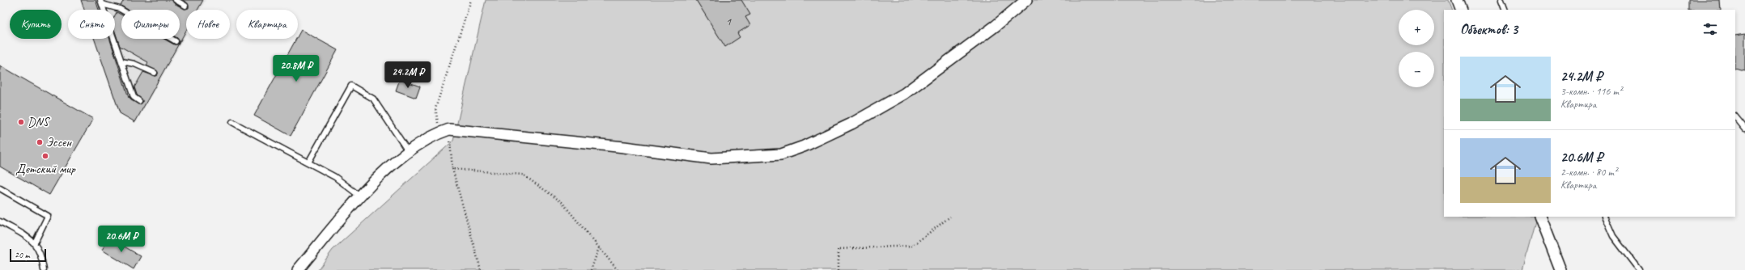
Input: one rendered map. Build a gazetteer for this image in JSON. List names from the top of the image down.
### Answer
{
  "places": ["DNS", "Эссен", "Детский мир"],
  "house_numbers": ["1"],
  "scale_bar": "20 m",
  "page": {
    "map_buttons": ["+", "−"],
    "chip": [
      "Купить",
      "Снять",
      "Фильтры",
      "Новое",
      "Квартира"
    ],
    "heading": "Объектов: 3",
    "list": [
      {
        "name": "24.2M ₽",
        "note": "3-комн. · 116 m² · Квартира"
      },
      {
        "name": "20.6M ₽",
        "note": "2-комн. · 80 m² · Квартира"
      }
    ],
    "price": ["20.8M ₽", "24.2M ₽", "20.6M ₽"],
    "scale": "20 m"
  }
}
